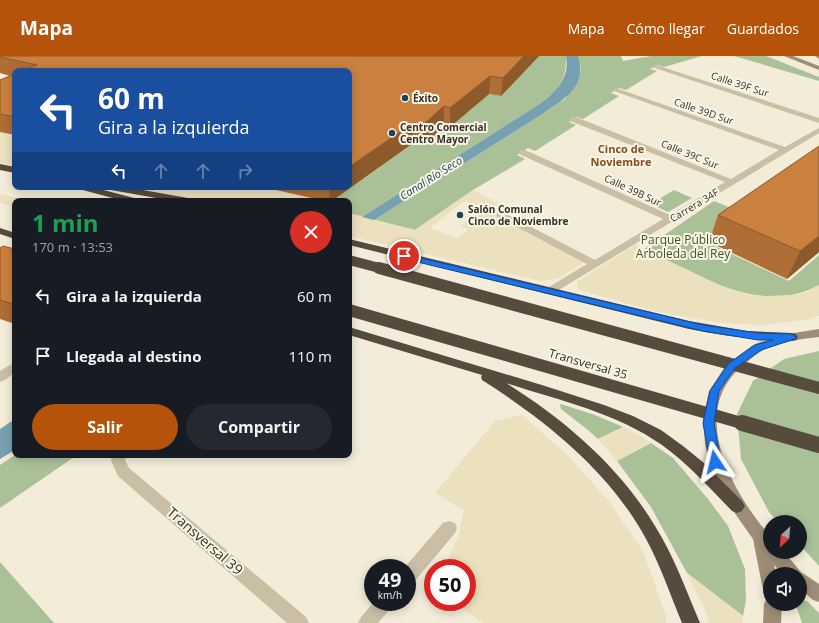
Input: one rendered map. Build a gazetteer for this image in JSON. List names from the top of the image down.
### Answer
{
  "streets": {
    "highway": ["Transversal 35"],
    "street": [
      "Calle 39F Sur",
      "Calle 39D Sur",
      "Calle 39C Sur",
      "Calle 39B Sur",
      "Carrera 34F",
      "Transversal 39"
    ]
  },
  "crossings": [
    ["Calle 39D Sur", "Carrera 34F"],
    ["Calle 39C Sur", "Carrera 34F"],
    ["Calle 39B Sur", "Carrera 34F"]
  ],
  "districts": ["Cinco de Noviembre"],
  "water": ["Canal Río Seco"],
  "parks": ["Parque Público Arboleda del Rey"],
  "places": ["Éxito", "Centro Comercial Centro Mayor", "Salón Comunal Cinco de Noviembre"],
  "north": "bottom left",
  "page": {
    "header": "Mapa",
    "nav": ["Mapa", "Cómo llegar", "Guardados"],
    "turn": ["60 m", "Gira a la izquierda"],
    "heading": ["1 min", "170 m · 13:53"],
    "list": [
      {
        "name": "Gira a la izquierda",
        "value": "60 m"
      },
      {
        "name": "Llegada al destino",
        "value": "110 m"
      }
    ],
    "buttons": ["Salir", "Compartir"],
    "speed": "49 km/h",
    "limit": "50"
  }
}
